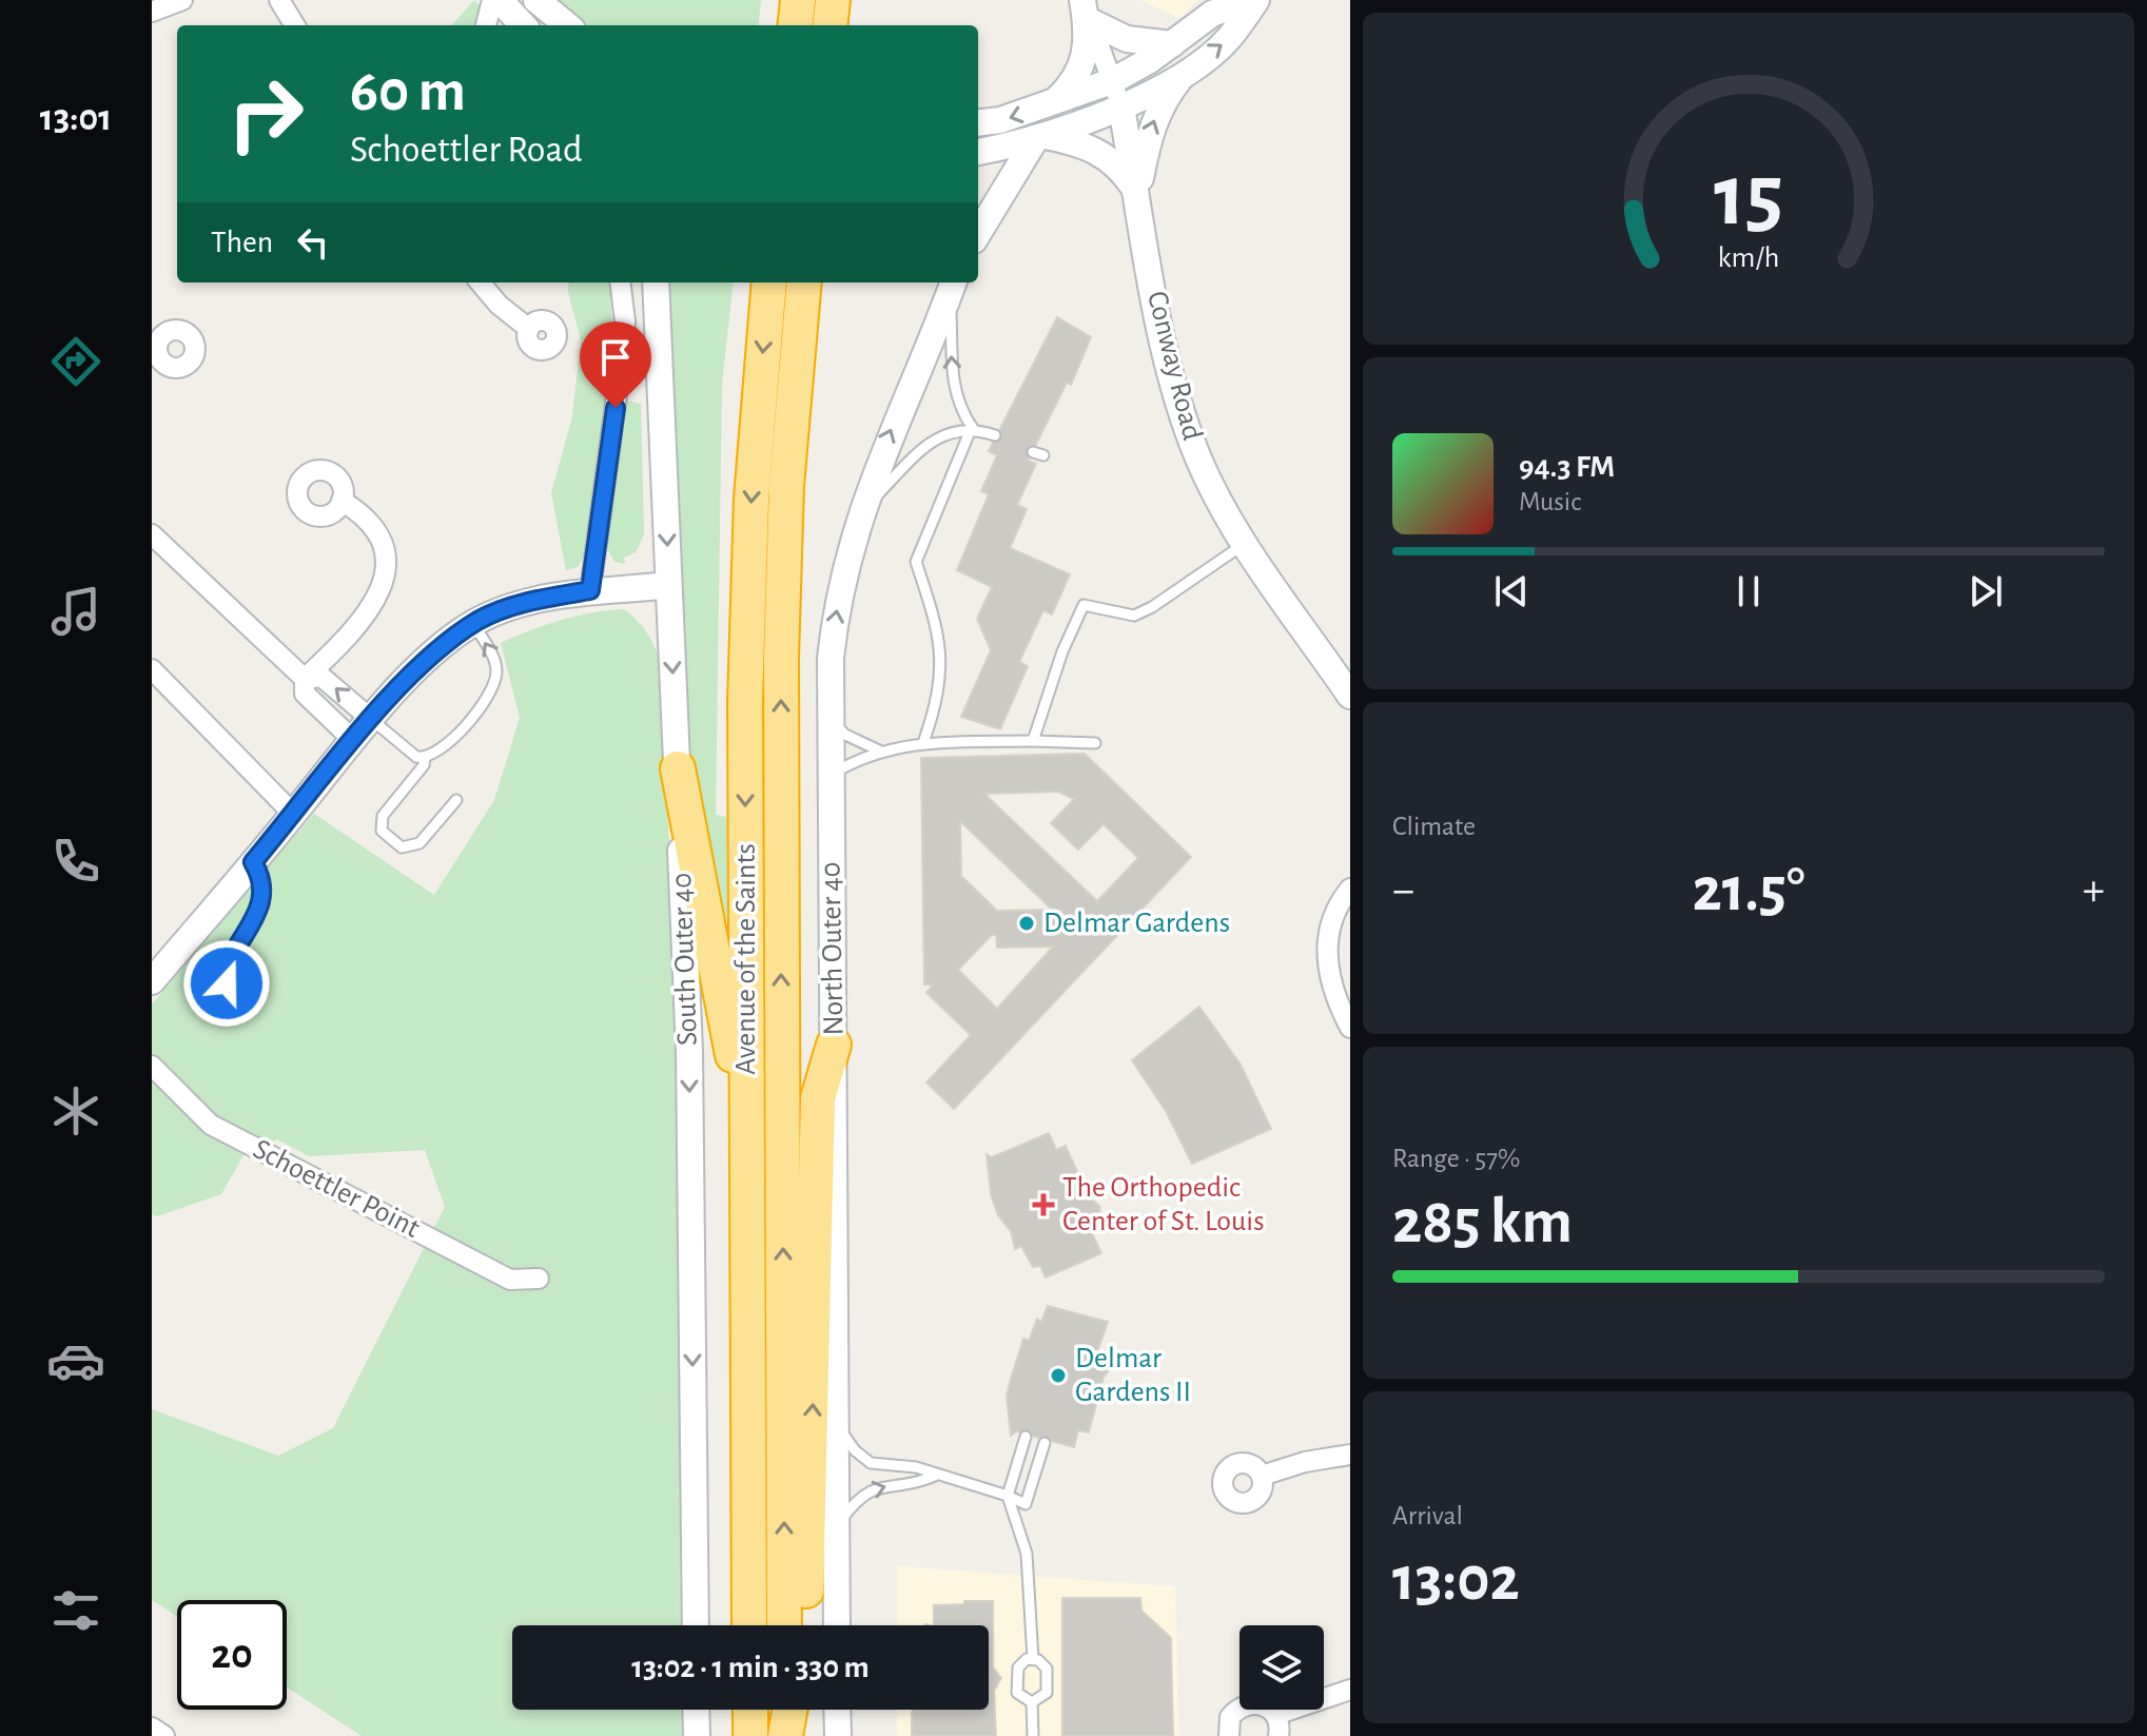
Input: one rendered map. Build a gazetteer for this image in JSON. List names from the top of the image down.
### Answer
{
  "streets": {
    "highway": ["Avenue of the Saints"],
    "street": [
      "Conway Road",
      "North Outer 40",
      "South Outer 40",
      "Schoettler Point"
    ]
  },
  "one_way": ["South Outer 40"],
  "places": {
    "other": ["Delmar Gardens", "Delmar Gardens II"],
    "health": ["The Orthopedic Center of St. Louis"]
  },
  "page": {
    "tabs": "13:01",
    "turn": ["60 m", "Schoettler Road"],
    "then": "Then",
    "song": ["94.3 FM", "Music"],
    "tile": [
      "Climate",
      ["Range · 57%", "285 km"],
      ["Arrival", "13:02"]
    ],
    "heat": ["−", "21.5°", "+"],
    "limit": "20",
    "trip": "13:02 · 1 min · 330 m",
    "gauge": ["15", "km/h"]
  }
}
